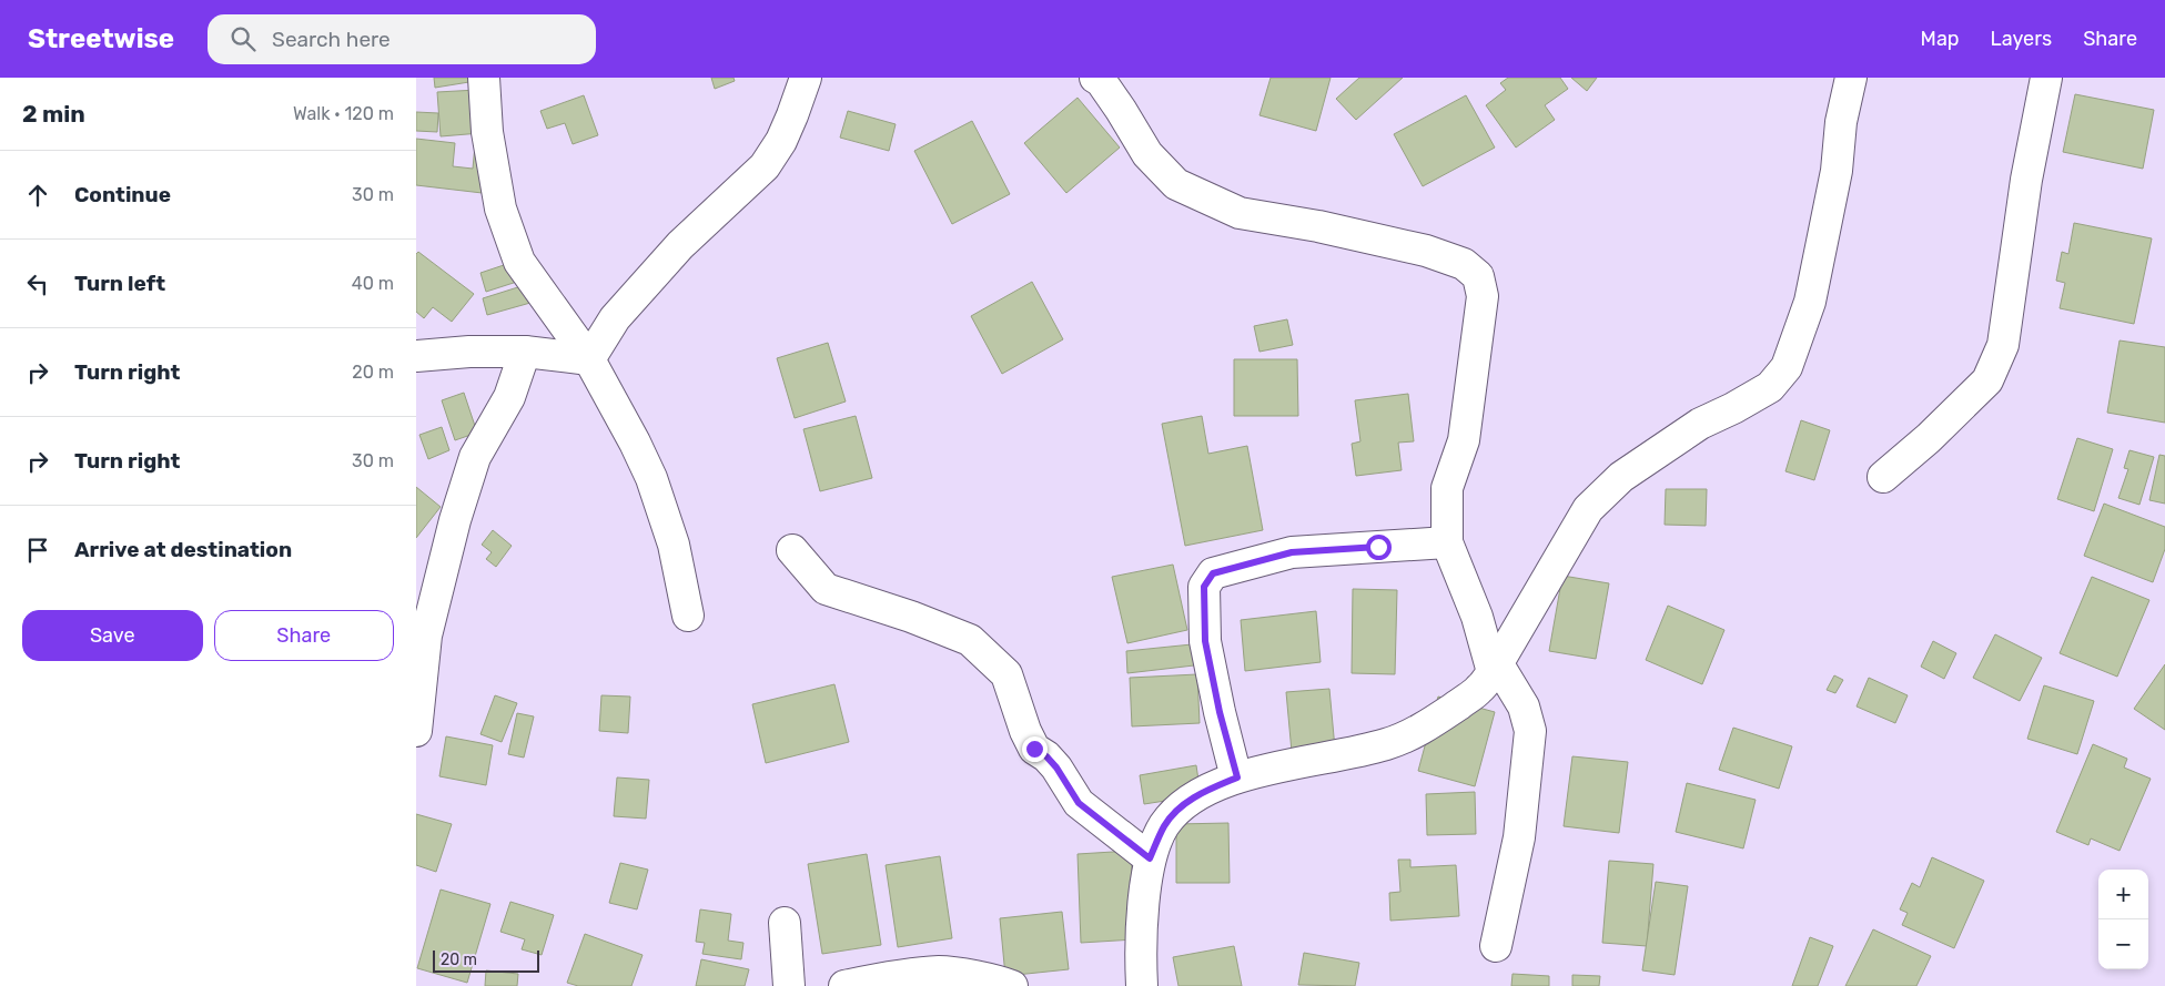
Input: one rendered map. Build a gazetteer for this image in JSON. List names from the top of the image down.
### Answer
{
  "scale_bar": "20 m",
  "page": {
    "header": "Streetwise",
    "search": "Search here",
    "nav": ["Map", "Layers", "Share"],
    "heading": ["2 min", "Walk · 120 m"],
    "list": [
      ["Continue", "30 m"],
      ["Turn left", "40 m"],
      ["Turn right", "20 m"],
      ["Turn right", "30 m"],
      "Arrive at destination"
    ],
    "buttons": ["Save", "Share"],
    "map_buttons": ["+", "−"],
    "scale": "20 m"
  }
}
